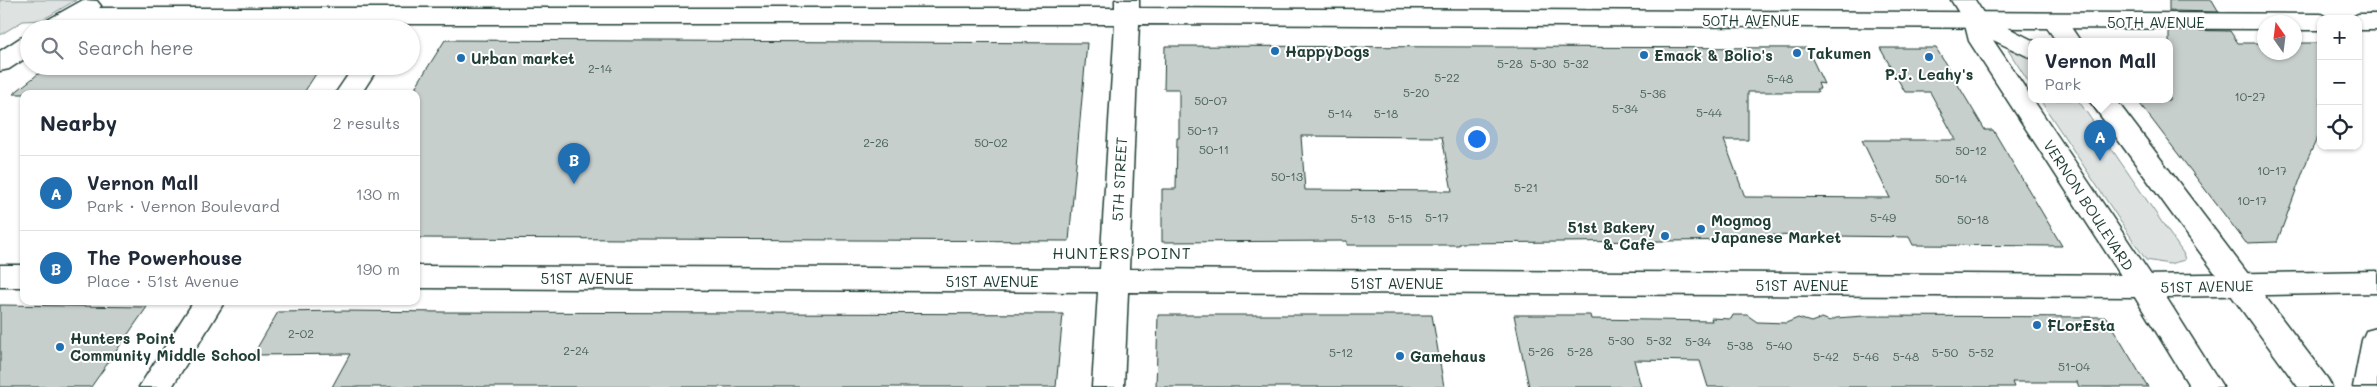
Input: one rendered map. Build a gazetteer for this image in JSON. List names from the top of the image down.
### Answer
{
  "streets": {
    "street": [
      "50TH AVENUE",
      "5TH STREET",
      "VERNON BOULEVARD",
      "51ST AVENUE"
    ]
  },
  "crossings": [
    ["50TH AVENUE", "5TH STREET"],
    ["50TH AVENUE", "VERNON BOULEVARD"],
    ["5TH STREET", "51ST AVENUE"],
    ["VERNON BOULEVARD", "51ST AVENUE"]
  ],
  "districts": ["HUNTERS POINT"],
  "places": [
    "HappyDogs",
    "Takumen",
    "Emack & Bolio's",
    "P.J. Leahy's",
    "Urban market",
    "Mogmog Japanese Market",
    "51st Bakery & Cafe",
    "FLorEsta",
    "Hunters Point Community Middle School",
    "Gamehaus"
  ],
  "house_numbers": [
    "5-28",
    "5-30",
    "5-32",
    "2-14",
    "5-22",
    "5-48",
    "5-20",
    "5-36",
    "10-27",
    "50-07",
    "5-34",
    "5-44",
    "5-14",
    "5-18",
    "50-17",
    "2-26",
    "50-02",
    "50-11",
    "50-12",
    "10-17",
    "50-13",
    "50-14",
    "5-21",
    "10-17",
    "5-17",
    "5-49",
    "5-13",
    "5-15",
    "50-18",
    "2-02",
    "5-30",
    "5-32",
    "5-34",
    "5-38",
    "5-40",
    "2-24",
    "5-26",
    "5-28",
    "5-12",
    "5-50",
    "5-52",
    "5-42",
    "5-46",
    "5-48",
    "51-04"
  ],
  "north": "top",
  "page": {
    "map_buttons": ["+", "−"],
    "search": "Search here",
    "popup": ["Vernon Mall", "Park"],
    "heading": ["Nearby", "2 results"],
    "pins": ["A", "B"],
    "list": [
      {
        "mark": "A",
        "name": "Vernon Mall",
        "note": "Park · Vernon Boulevard",
        "value": "130 m"
      },
      {
        "mark": "B",
        "name": "The Powerhouse",
        "note": "Place · 51st Avenue",
        "value": "190 m"
      }
    ]
  }
}
